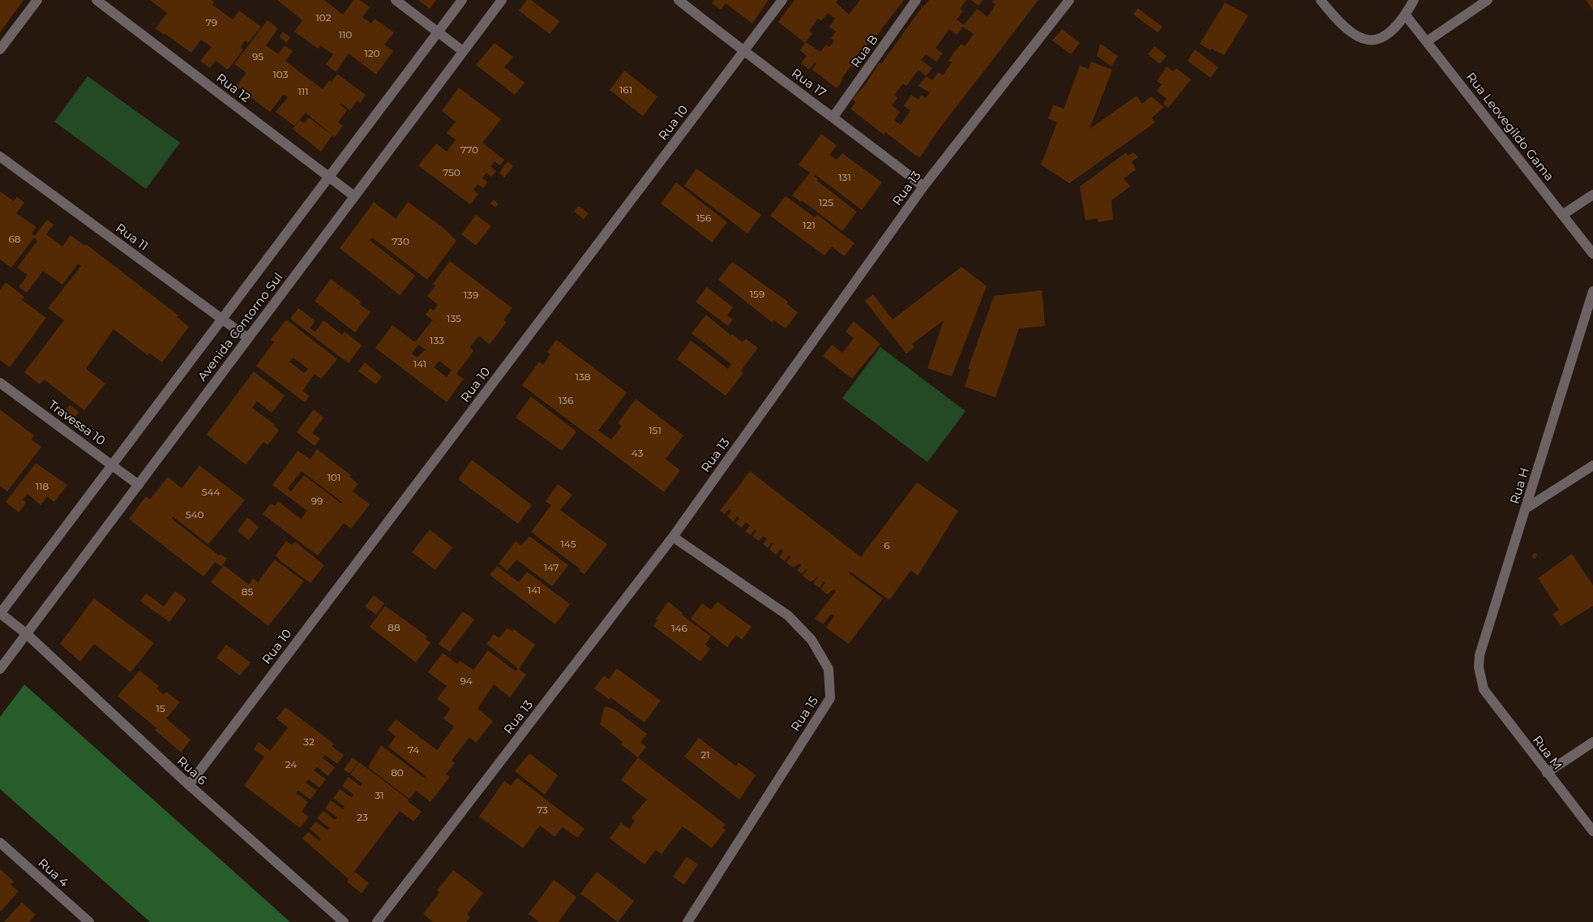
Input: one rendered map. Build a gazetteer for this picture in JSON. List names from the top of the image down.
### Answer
{
  "streets": {
    "street": [
      "Rua B",
      "Rua 17",
      "Rua 12",
      "Rua 10",
      "Rua Leovegildo Gama",
      "Rua 13",
      "Rua 11",
      "Avenida Contorno Sul",
      "Travessa 10",
      "Rua H",
      "Rua 15",
      "Rua M",
      "Rua 6",
      "Rua 4"
    ]
  },
  "crossings": [
    ["Rua B", "Rua 17"],
    ["Rua 17", "Rua 10"],
    ["Rua 17", "Rua 13"],
    ["Rua 12", "Avenida Contorno Sul"],
    ["Rua 10", "Rua 6"],
    ["Rua 13", "Rua 15"],
    ["Rua 11", "Avenida Contorno Sul"],
    ["Avenida Contorno Sul", "Travessa 10"],
    ["Avenida Contorno Sul", "Rua 6"],
    ["Rua H", "Rua M"]
  ],
  "house_numbers": [
    "102",
    "79",
    "110",
    "120",
    "95",
    "103",
    "161",
    "111",
    "770",
    "750",
    "131",
    "125",
    "156",
    "121",
    "68",
    "730",
    "159",
    "139",
    "135",
    "133",
    "141",
    "138",
    "136",
    "151",
    "43",
    "101",
    "118",
    "544",
    "99",
    "540",
    "145",
    "6",
    "147",
    "141",
    "85",
    "88",
    "146",
    "94",
    "15",
    "32",
    "74",
    "21",
    "24",
    "80",
    "31",
    "73",
    "23"
  ]
}
